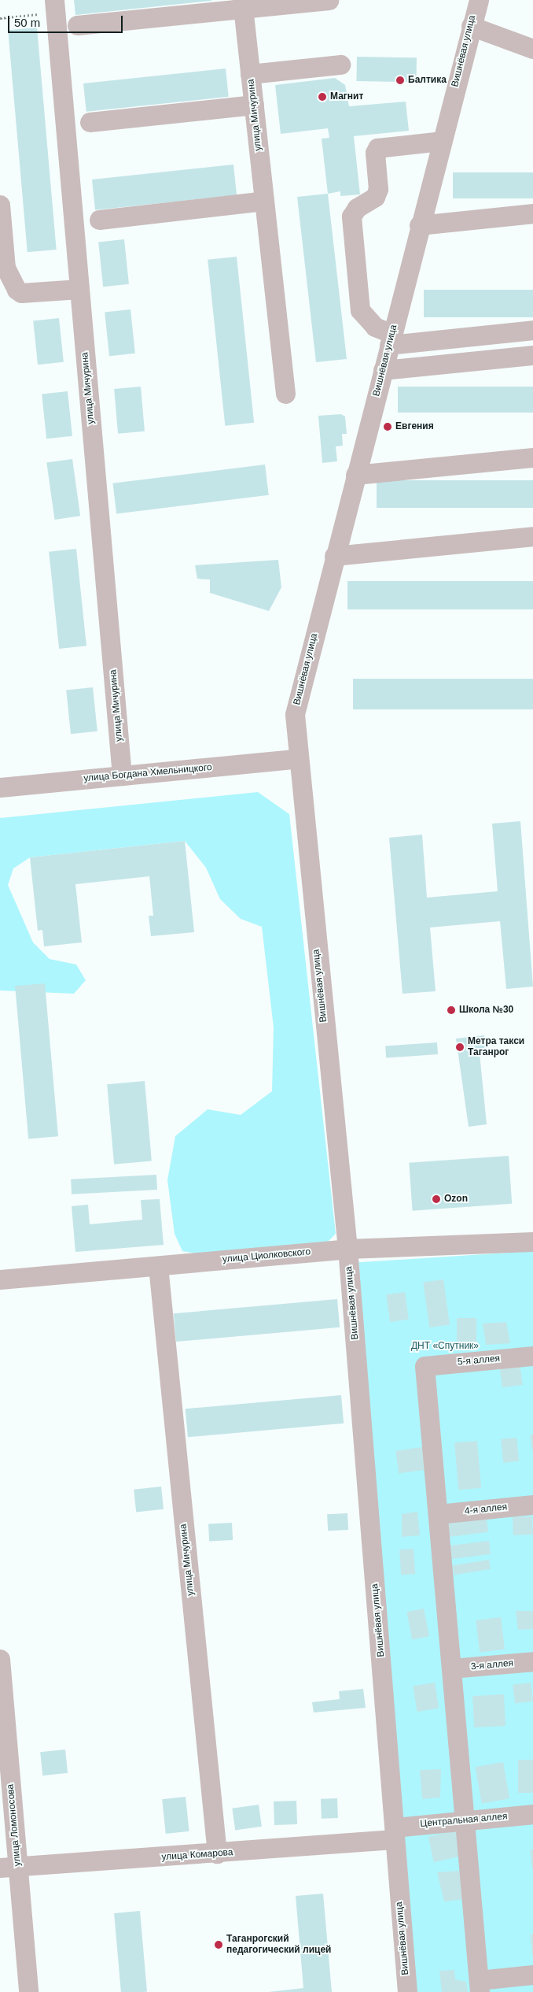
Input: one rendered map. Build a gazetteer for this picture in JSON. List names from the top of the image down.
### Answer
{
  "streets": {
    "street": [
      "Вишнёвая улица",
      "улица Мичурина",
      "улица Богдана Хмельницкого",
      "улица Циолковского",
      "5-я аллея",
      "4-я аллея",
      "3-я аллея",
      "Центральная аллея",
      "улица Ломоносова",
      "улица Комарова"
    ]
  },
  "crossings": [
    ["Вишнёвая улица", "улица Богдана Хмельницкого"],
    ["Вишнёвая улица", "улица Циолковского"],
    ["Вишнёвая улица", "Центральная аллея"],
    ["Вишнёвая улица", "улица Комарова"],
    ["улица Мичурина", "улица Богдана Хмельницкого"],
    ["улица Мичурина", "улица Циолковского"],
    ["улица Мичурина", "улица Комарова"],
    ["5-я аллея", "4-я аллея"],
    ["Центральная аллея", "улица Комарова"],
    ["улица Ломоносова", "улица Комарова"]
  ],
  "parks": ["ДНТ «Спутник»"],
  "places": [
    "Балтика",
    "Магнит",
    "Евгения",
    "Школа №30",
    "Метра такси Таганрог",
    "Ozon",
    "Таганрогский педагогический лицей"
  ],
  "scale_bar": "50 m"
}
